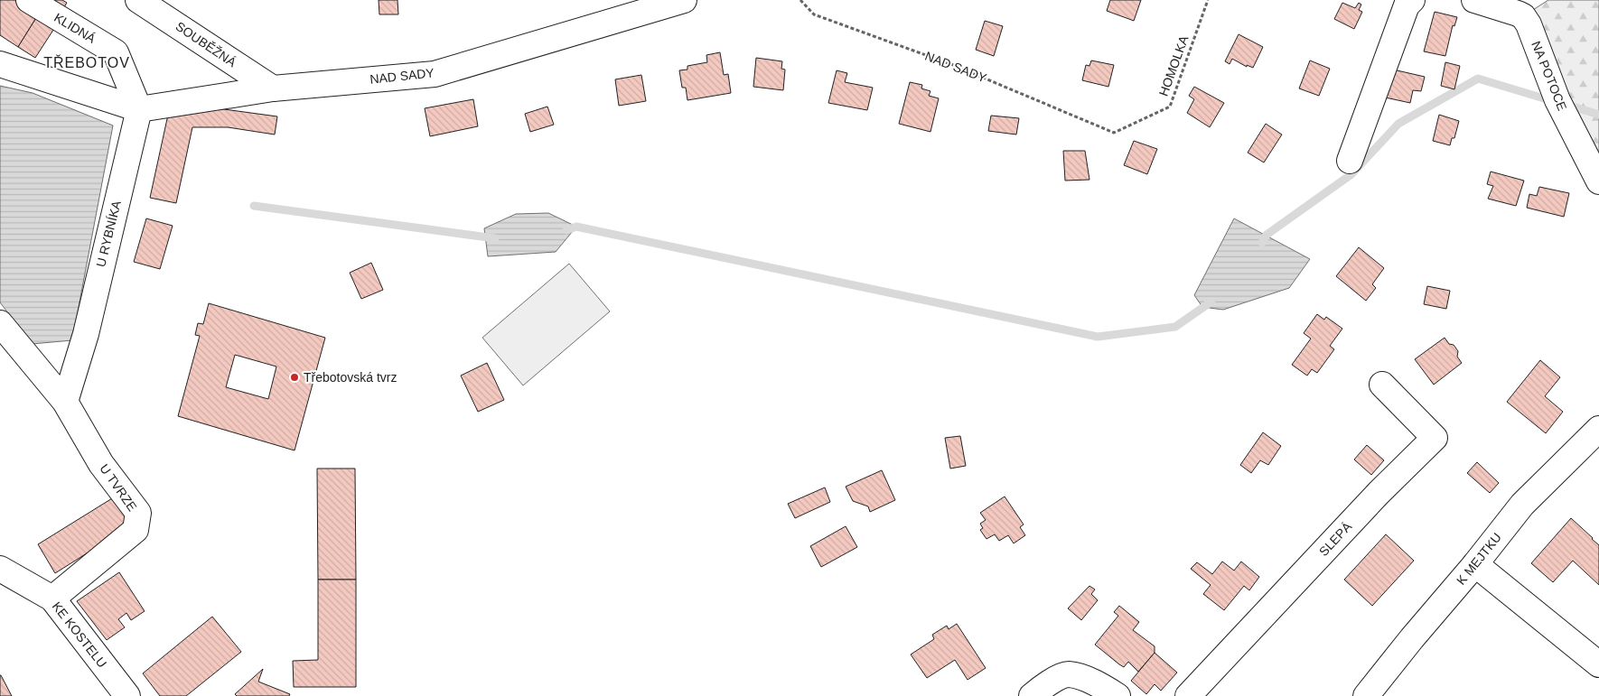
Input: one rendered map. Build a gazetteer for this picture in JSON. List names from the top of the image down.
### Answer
{
  "streets": {
    "street": [
      "KLIDNÁ",
      "SOUBĚŽNÁ",
      "NAD SADY",
      "NA POTOCE",
      "U RYBNÍKA",
      "U TVRZE",
      "SLEPÁ",
      "K MEJTKU",
      "KE KOSTELU"
    ],
    "path": ["HOMOLKA"]
  },
  "crossings": [
    ["KLIDNÁ", "NAD SADY"],
    ["KLIDNÁ", "U RYBNÍKA"],
    ["SOUBĚŽNÁ", "NAD SADY"],
    ["HOMOLKA", "NAD SADY"],
    ["NAD SADY", "U RYBNÍKA"],
    ["U RYBNÍKA", "U TVRZE"],
    ["U TVRZE", "KE KOSTELU"]
  ],
  "districts": ["TŘEBOTOV"],
  "places": ["Třebotovská tvrz"]
}
